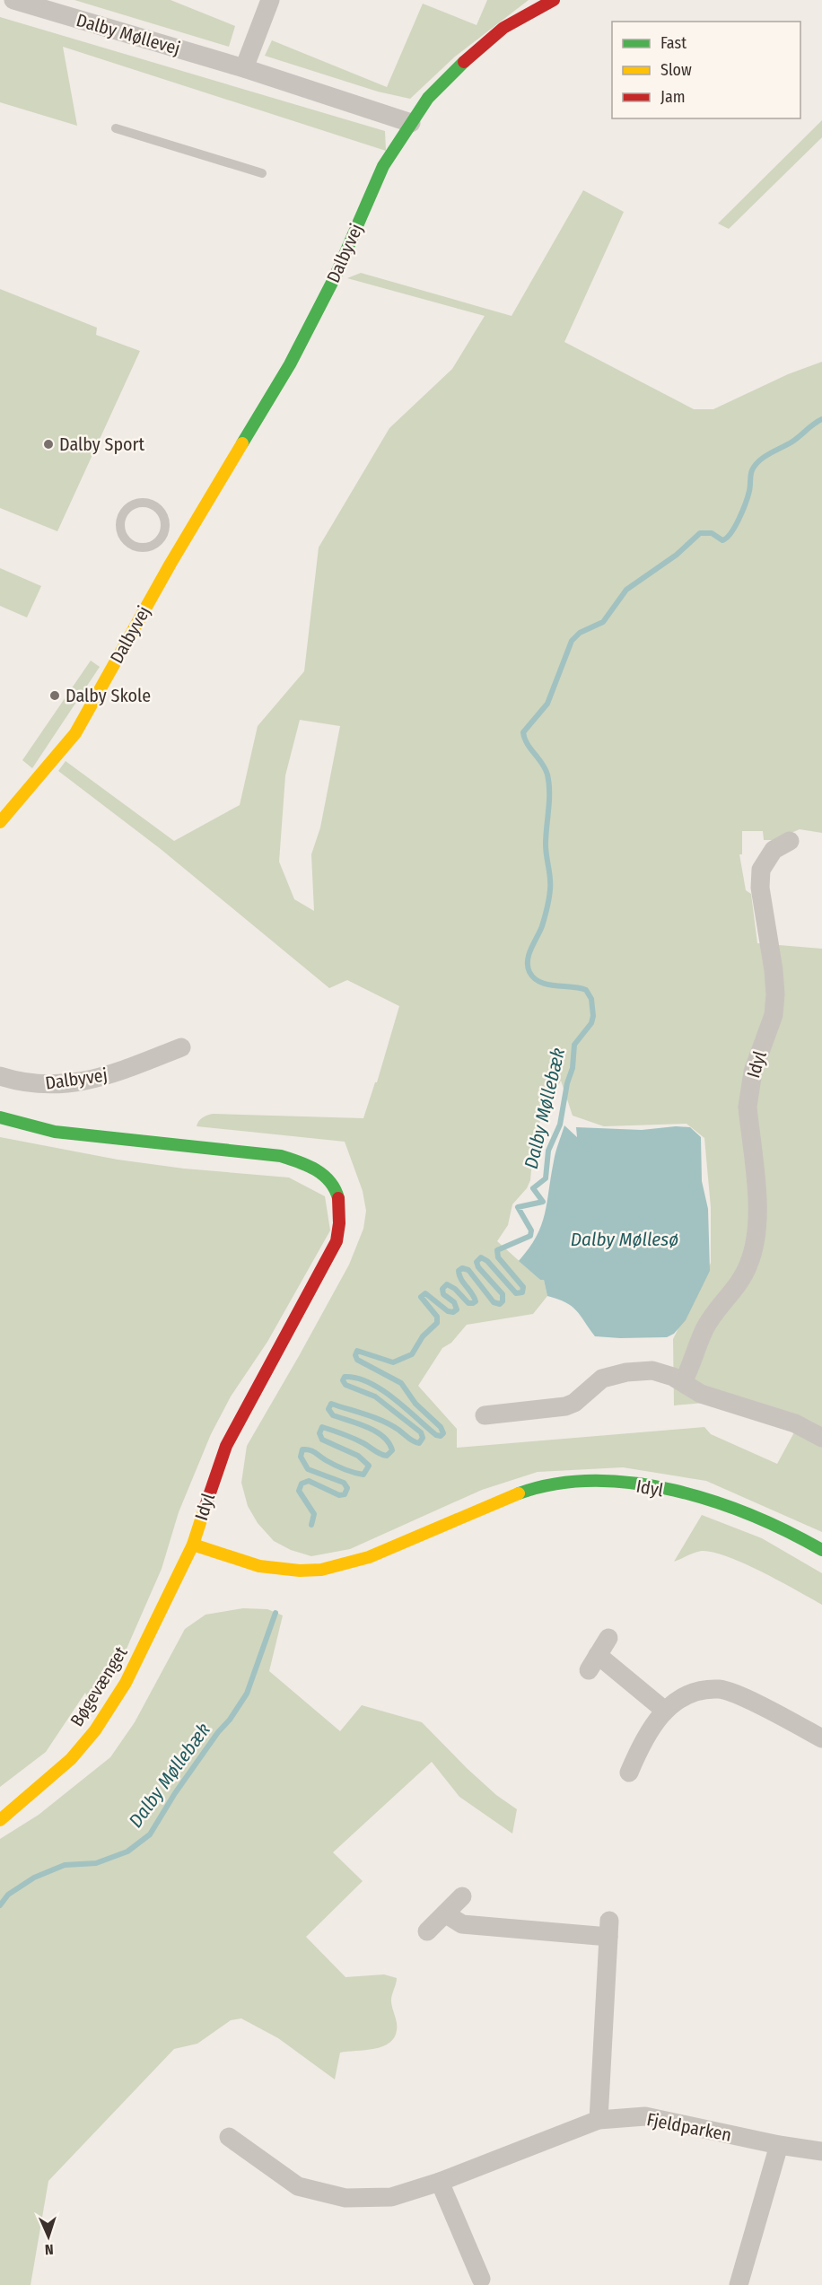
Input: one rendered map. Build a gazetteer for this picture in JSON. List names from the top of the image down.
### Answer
{
  "streets": {
    "street": [
      "Dalby Møllevej",
      "Dalbyvej",
      "Idyl",
      "Bøgevænget",
      "Fjeldparken"
    ]
  },
  "crossings": [
    ["Dalby Møllevej", "Dalbyvej"],
    ["Idyl", "Bøgevænget"]
  ],
  "water": ["Dalby Møllebæk", "Dalby Møllesø"],
  "places": ["Dalby Sport", "Dalby Skole"],
  "legend": ["Fast", "Slow", "Jam"],
  "north": "bottom"
}
